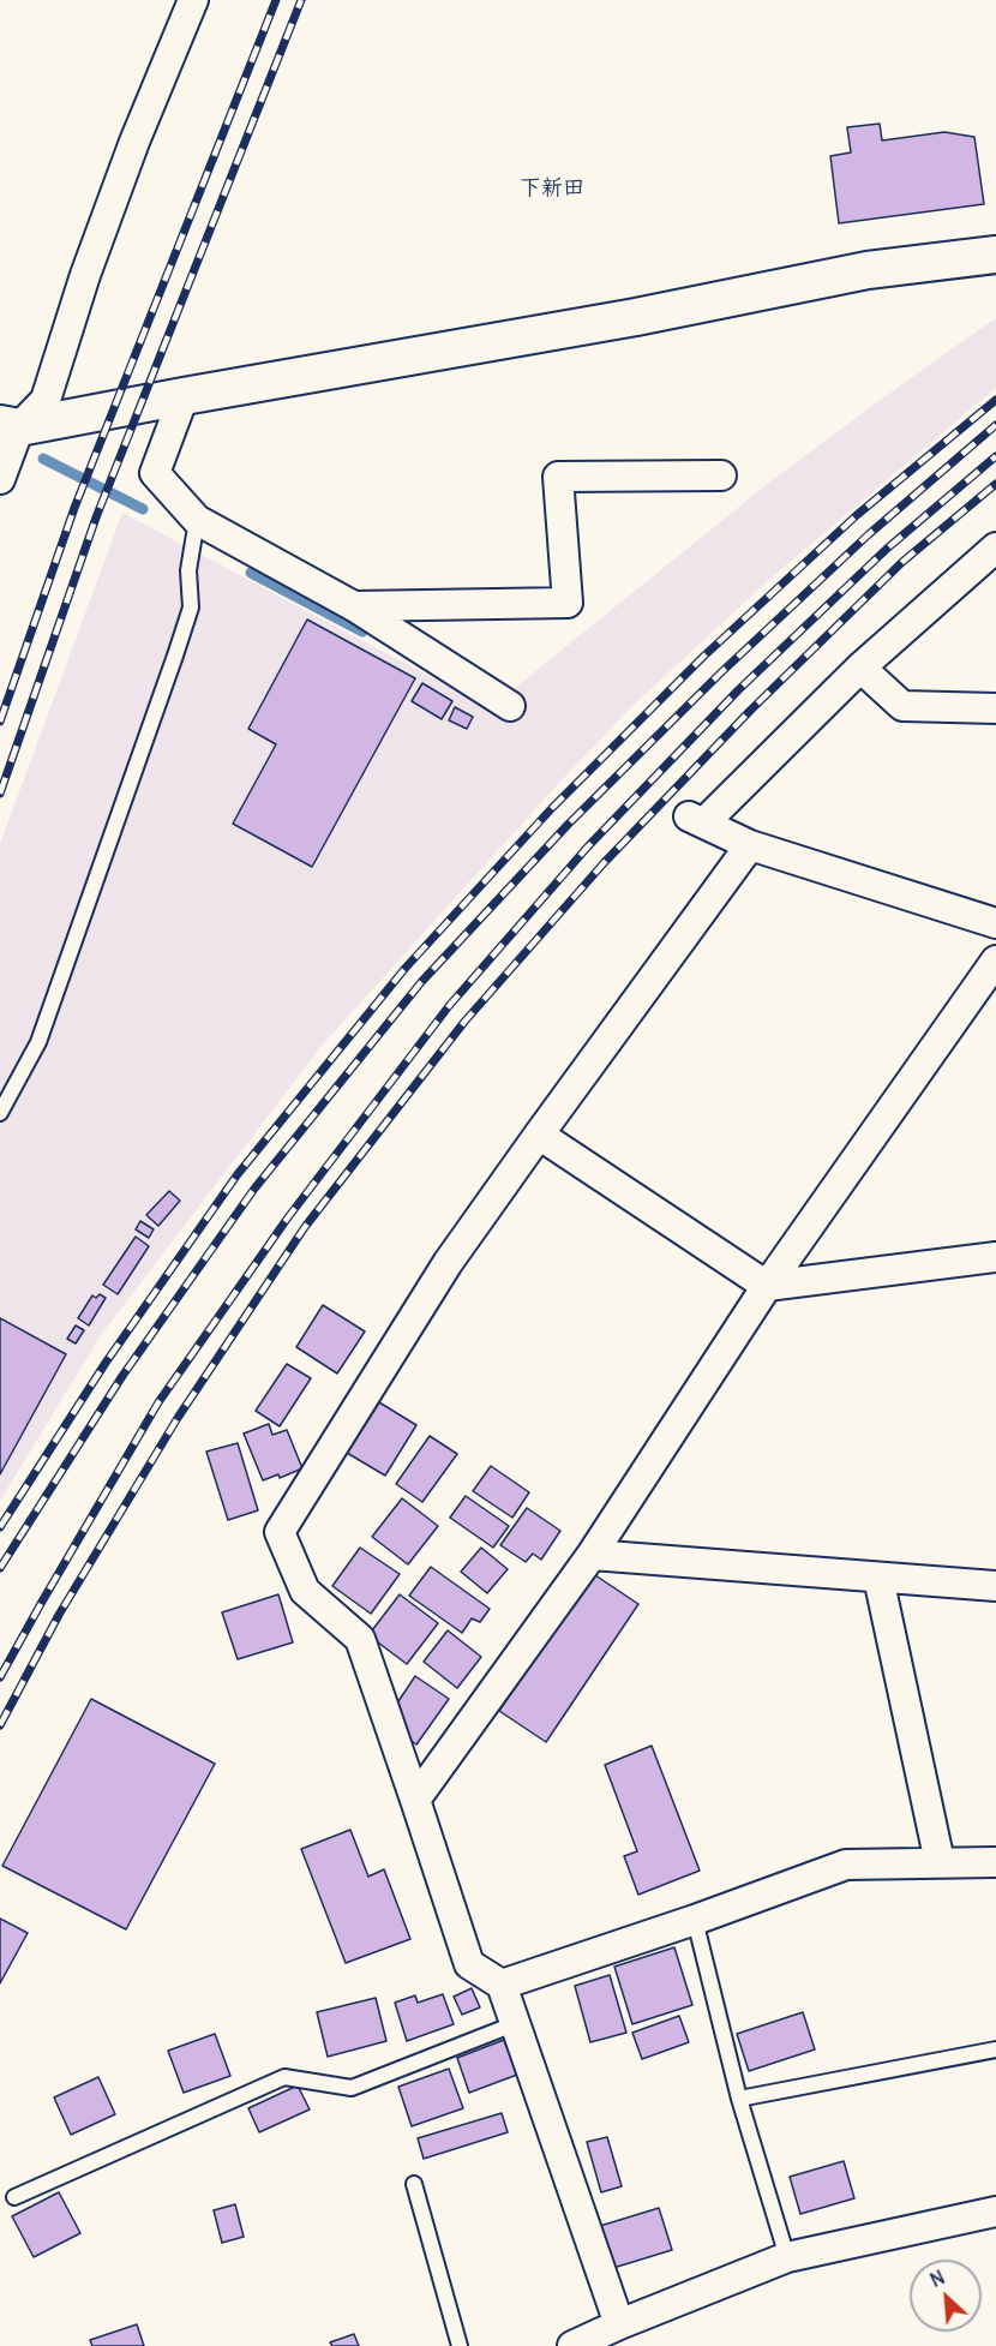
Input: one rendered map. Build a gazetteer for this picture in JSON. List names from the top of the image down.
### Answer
{
  "districts": ["下新田"],
  "north": "top left"
}
